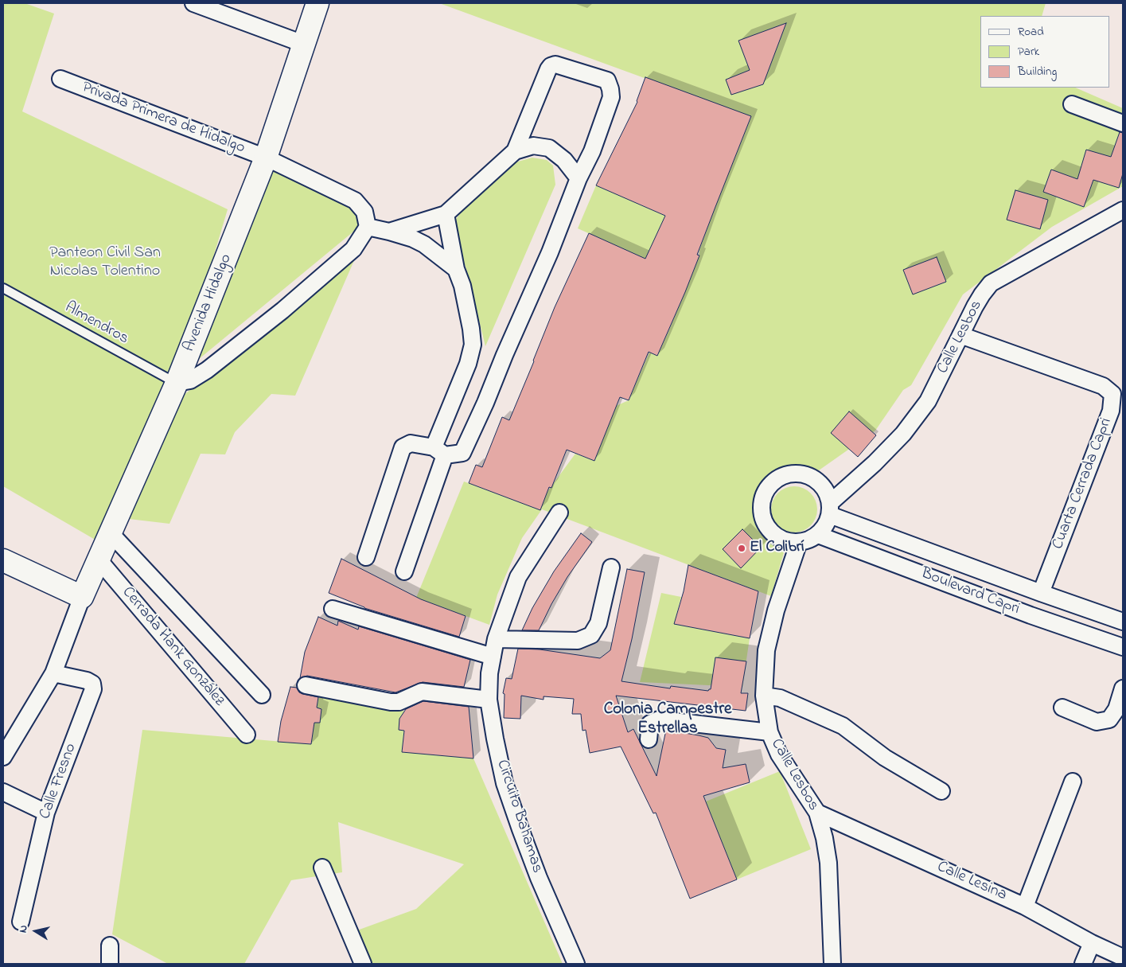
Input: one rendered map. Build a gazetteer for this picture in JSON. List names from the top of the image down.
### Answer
{
  "streets": {
    "street": [
      "Privada Primera de Hidalgo",
      "Avenida Hidalgo",
      "Calle Lesbos",
      "Cuarta Cerrada Capri",
      "Boulevard Capri",
      "Cerrada Hank González",
      "Calle Fresno",
      "Circuito Bahamas",
      "Calle Lesina"
    ],
    "lane": ["Almendros"]
  },
  "crossings": [
    ["Privada Primera de Hidalgo", "Avenida Hidalgo"],
    ["Avenida Hidalgo", "Almendros"],
    ["Avenida Hidalgo", "Cerrada Hank González"],
    ["Calle Lesbos", "Cuarta Cerrada Capri"],
    ["Calle Lesbos", "Boulevard Capri"],
    ["Calle Lesbos", "Calle Lesina"],
    ["Cuarta Cerrada Capri", "Boulevard Capri"]
  ],
  "districts": ["Colonia Campestre Estrellas"],
  "parks": ["Panteon Civil San Nicolas Tolentino"],
  "places": ["El Colibrí"],
  "legend": ["Road", "Park", "Building"],
  "north": "left"
}
